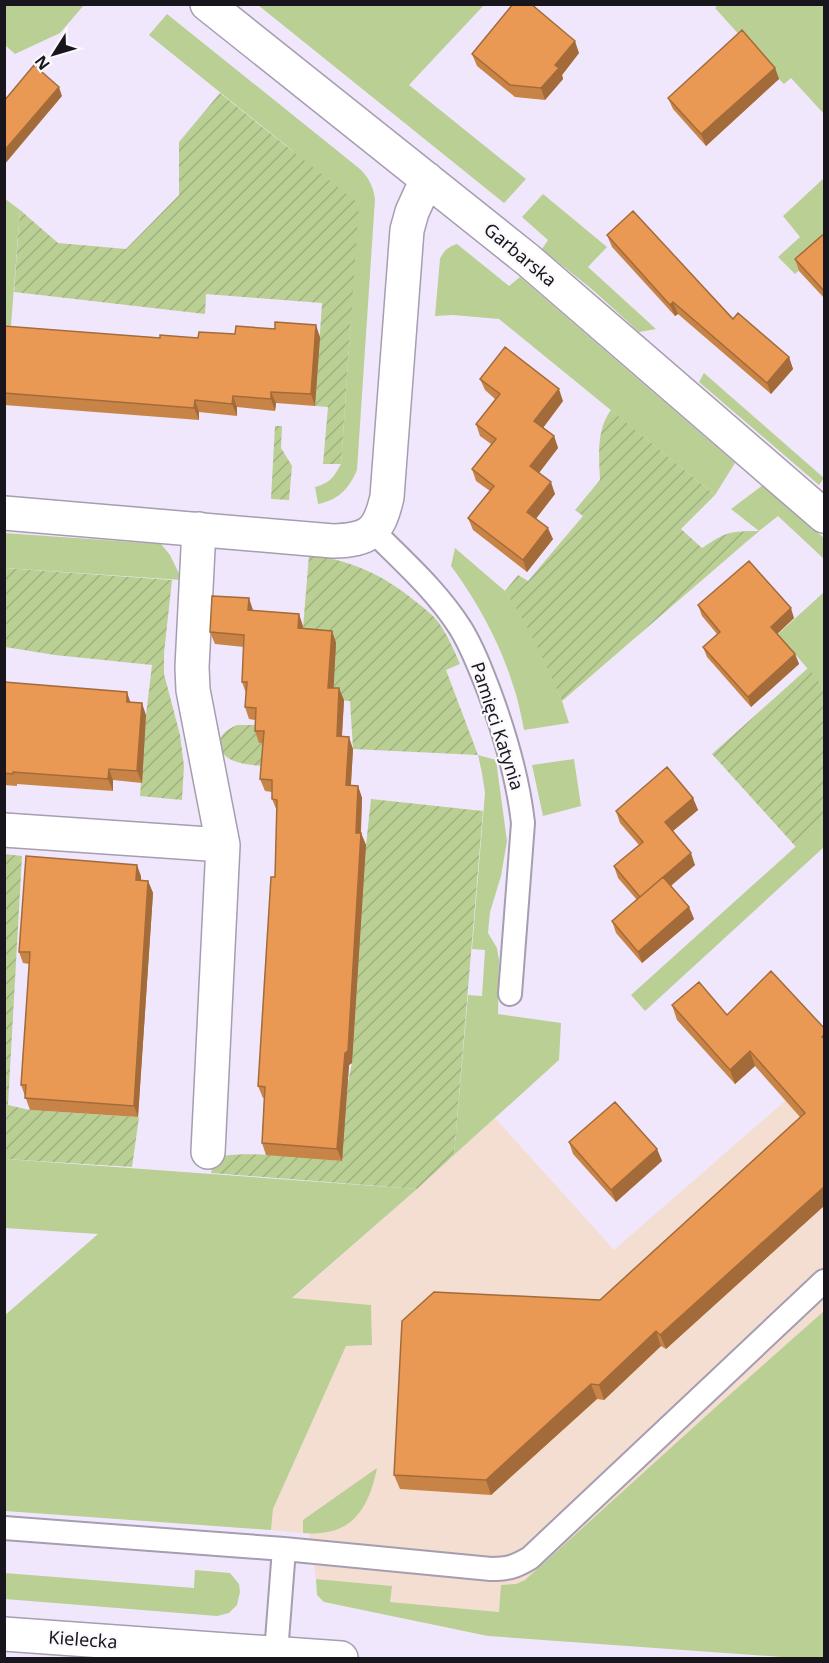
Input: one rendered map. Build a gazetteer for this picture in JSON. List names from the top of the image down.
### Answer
{
  "streets": {
    "street": ["Garbarska", "Kielecka"],
    "lane": ["Pamięci Katynia"]
  },
  "north": "bottom left"
}
